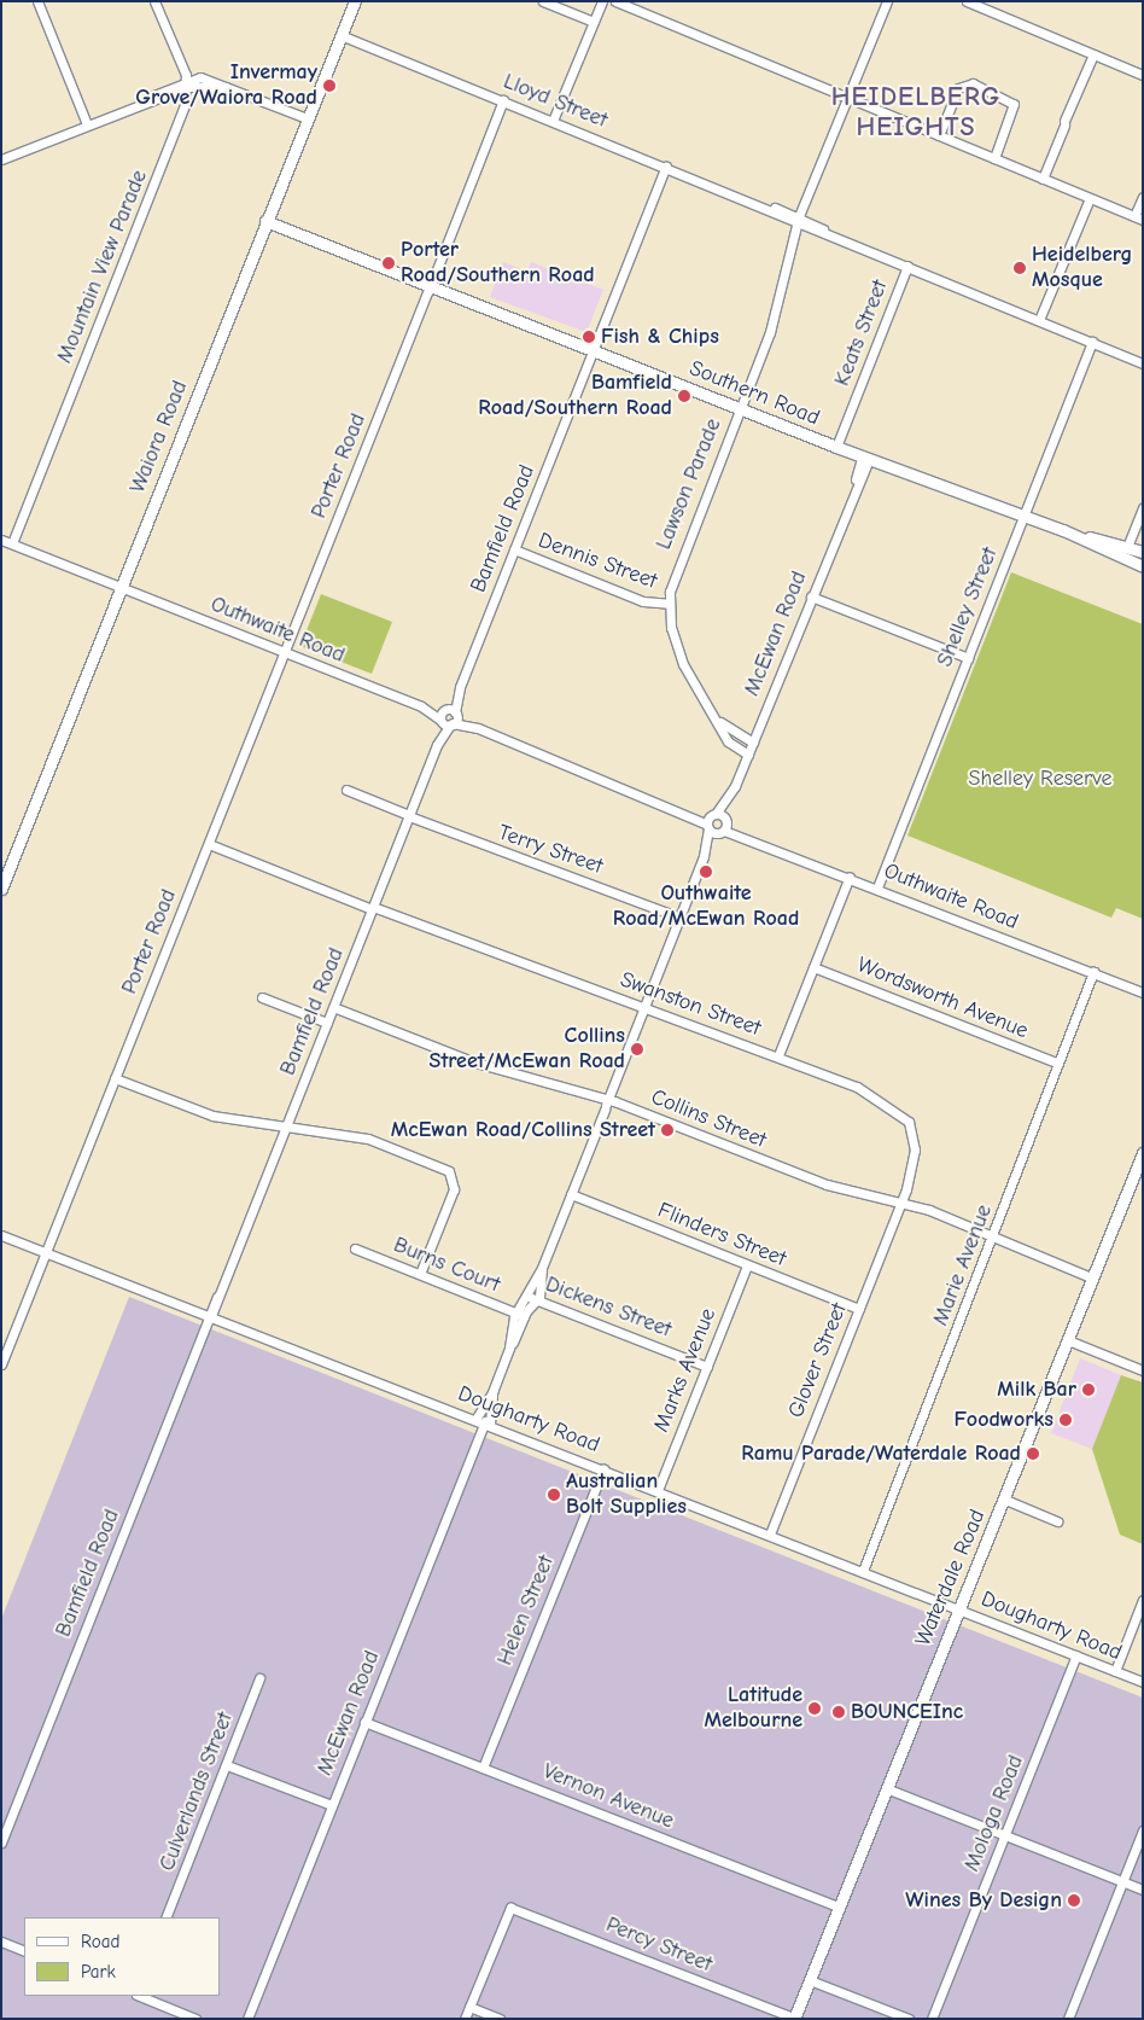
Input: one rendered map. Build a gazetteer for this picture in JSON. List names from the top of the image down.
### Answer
{
  "streets": {
    "main road": ["Southern Road", "Waiora Road", "Waterdale Road"],
    "street": [
      "Lloyd Street",
      "Mountain View Parade",
      "Keats Street",
      "Porter Road",
      "Lawson Parade",
      "Bamfield Road",
      "Dennis Street",
      "Shelley Street",
      "Outhwaite Road",
      "McEwan Road",
      "Terry Street",
      "Wordsworth Avenue",
      "Swanston Street",
      "Collins Street",
      "Flinders Street",
      "Burns Court",
      "Marie Avenue",
      "Dickens Street",
      "Glover Street",
      "Marks Avenue",
      "Dougharty Road",
      "Helen Street",
      "Culverlands Street",
      "Vernon Avenue",
      "Mologa Road",
      "Percy Street"
    ]
  },
  "crossings": [
    ["Lloyd Street", "Keats Street"],
    ["Lloyd Street", "Waiora Road"],
    ["Lloyd Street", "Porter Road"],
    ["Lloyd Street", "Lawson Parade"],
    ["Lloyd Street", "Bamfield Road"],
    ["Lloyd Street", "Shelley Street"],
    ["Mountain View Parade", "Outhwaite Road"],
    ["Keats Street", "Southern Road"],
    ["Southern Road", "Waiora Road"],
    ["Southern Road", "Porter Road"],
    ["Southern Road", "Lawson Parade"],
    ["Southern Road", "Bamfield Road"],
    ["Southern Road", "Shelley Street"],
    ["Southern Road", "McEwan Road"],
    ["Waiora Road", "Outhwaite Road"],
    ["Porter Road", "Outhwaite Road"],
    ["Porter Road", "Swanston Street"],
    ["Porter Road", "Dougharty Road"],
    ["Lawson Parade", "Dennis Street"],
    ["Lawson Parade", "McEwan Road"],
    ["Bamfield Road", "Dennis Street"],
    ["Bamfield Road", "Outhwaite Road"],
    ["Bamfield Road", "Terry Street"],
    ["Bamfield Road", "Swanston Street"],
    ["Bamfield Road", "Collins Street"],
    ["Bamfield Road", "Dougharty Road"],
    ["Shelley Street", "Outhwaite Road"],
    ["Outhwaite Road", "McEwan Road"],
    ["Outhwaite Road", "Marie Avenue"],
    ["McEwan Road", "Terry Street"],
    ["McEwan Road", "Swanston Street"],
    ["McEwan Road", "Collins Street"],
    ["McEwan Road", "Flinders Street"],
    ["McEwan Road", "Burns Court"],
    ["McEwan Road", "Dickens Street"],
    ["McEwan Road", "Dougharty Road"],
    ["McEwan Road", "Vernon Avenue"],
    ["Wordsworth Avenue", "Marie Avenue"],
    ["Swanston Street", "Collins Street"],
    ["Swanston Street", "Glover Street"],
    ["Collins Street", "Marie Avenue"],
    ["Collins Street", "Glover Street"],
    ["Collins Street", "Waterdale Road"],
    ["Flinders Street", "Glover Street"],
    ["Flinders Street", "Marks Avenue"],
    ["Marie Avenue", "Dougharty Road"],
    ["Dickens Street", "Marks Avenue"],
    ["Glover Street", "Dougharty Road"],
    ["Marks Avenue", "Dougharty Road"],
    ["Dougharty Road", "Waterdale Road"],
    ["Dougharty Road", "Helen Street"],
    ["Dougharty Road", "Mologa Road"],
    ["Waterdale Road", "Vernon Avenue"],
    ["Waterdale Road", "Percy Street"],
    ["Helen Street", "Vernon Avenue"]
  ],
  "districts": ["HEIDELBERG HEIGHTS"],
  "parks": ["Shelley Reserve"],
  "places": [
    "Invermay Grove/Waiora Road",
    "Porter Road/Southern Road",
    "Heidelberg Mosque",
    "Fish & Chips",
    "Bamfield Road/Southern Road",
    "Outhwaite Road/McEwan Road",
    "Collins Street/McEwan Road",
    "McEwan Road/Collins Street",
    "Milk Bar",
    "Foodworks",
    "Ramu Parade/Waterdale Road",
    "Australian Bolt Supplies",
    "Latitude Melbourne",
    "BOUNCEInc",
    "Wines By Design"
  ],
  "legend": ["Road", "Park"]
}
